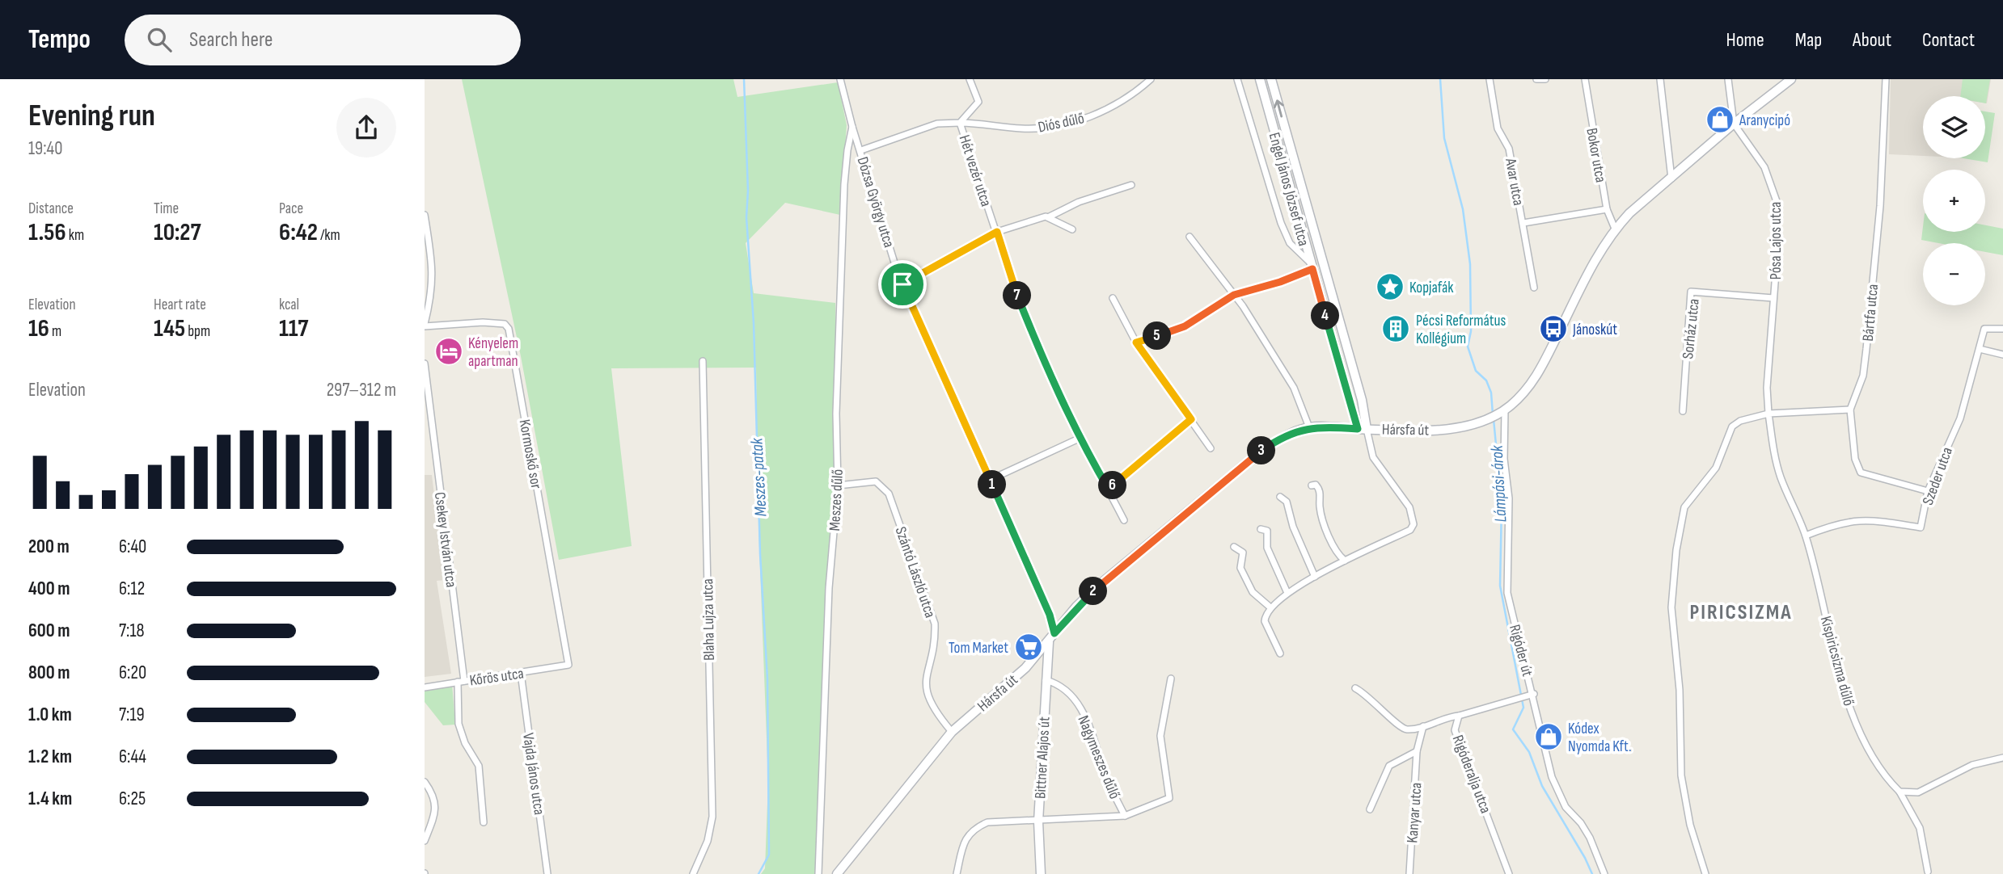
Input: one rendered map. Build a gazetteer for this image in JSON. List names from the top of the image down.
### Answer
{
  "streets": {
    "street": [
      "Diós dűlő",
      "Bokor utca",
      "Hét vezér utca",
      "Avar utca",
      "Engel János József utca",
      "Dózsa György utca",
      "Pósa Lajos utca",
      "Bártfa utca",
      "Sorház utca",
      "Hársfa út",
      "Kormoskő sor",
      "Szeder utca",
      "Meszes dűlő",
      "Csekey István utca",
      "Szántó László utca",
      "Blaha Lujza utca",
      "Rigóder út",
      "Kispiricsizma dűlő",
      "Kőrös utca",
      "Nagymeszes dűlő",
      "Bittner Alajos út",
      "Vajda János utca",
      "Rigóderalja utca",
      "Kanyar utca"
    ]
  },
  "crossings": [
    ["Diós dűlő", "Hét vezér utca"],
    ["Diós dűlő", "Dózsa György utca"],
    ["Bokor utca", "Hársfa út"],
    ["Engel János József utca", "Hársfa út"],
    ["Dózsa György utca", "Hársfa út"],
    ["Dózsa György utca", "Meszes dűlő"],
    ["Pósa Lajos utca", "Sorház utca"],
    ["Pósa Lajos utca", "Hársfa út"],
    ["Pósa Lajos utca", "Kispiricsizma dűlő"],
    ["Bártfa utca", "Szeder utca"],
    ["Hársfa út", "Szántó László utca"],
    ["Hársfa út", "Rigóder út"],
    ["Hársfa út", "Bittner Alajos út"],
    ["Kormoskő sor", "Kőrös utca"],
    ["Szeder utca", "Kispiricsizma dűlő"],
    ["Meszes dűlő", "Szántó László utca"],
    ["Csekey István utca", "Kőrös utca"],
    ["Rigóder út", "Rigóderalja utca"],
    ["Kőrös utca", "Vajda János utca"],
    ["Nagymeszes dűlő", "Bittner Alajos út"]
  ],
  "districts": ["PIRICSIZMA"],
  "water": ["Meszes-patak", "Lámpási-árok"],
  "places": {
    "shop": ["Aranycipó", "Kódex Nyomda Kft."],
    "place": ["Kopjafák"],
    "building": ["Pécsi Református Kollégium"],
    "bus stop": ["Jánoskút"],
    "hotel": ["Kényelem apartman"],
    "supermarket": ["Tom Market"]
  },
  "page": {
    "header": "Tempo",
    "search": "Search here",
    "nav": [
      "Home",
      "Map",
      "About",
      "Contact"
    ],
    "heading": ["Evening run", "19:40"],
    "map_buttons": ["+", "−"],
    "stats": [
      ["Distance", "1.56 km"],
      ["Time", "10:27"],
      ["Pace", "6:42 /km"],
      ["Elevation", "16 m"],
      ["Heart rate", "145 bpm"],
      ["kcal", "117"]
    ],
    "pins": [
      "7",
      "4",
      "5",
      "3",
      "1",
      "6",
      "2"
    ],
    "chart": ["Elevation", "297–312 m"],
    "list": [
      {
        "name": "200 m",
        "note": "6:40"
      },
      {
        "name": "400 m",
        "note": "6:12"
      },
      {
        "name": "600 m",
        "note": "7:18"
      },
      {
        "name": "800 m",
        "note": "6:20"
      },
      {
        "name": "1.0 km",
        "note": "7:19"
      },
      {
        "name": "1.2 km",
        "note": "6:44"
      },
      {
        "name": "1.4 km",
        "note": "6:25"
      }
    ]
  }
}
